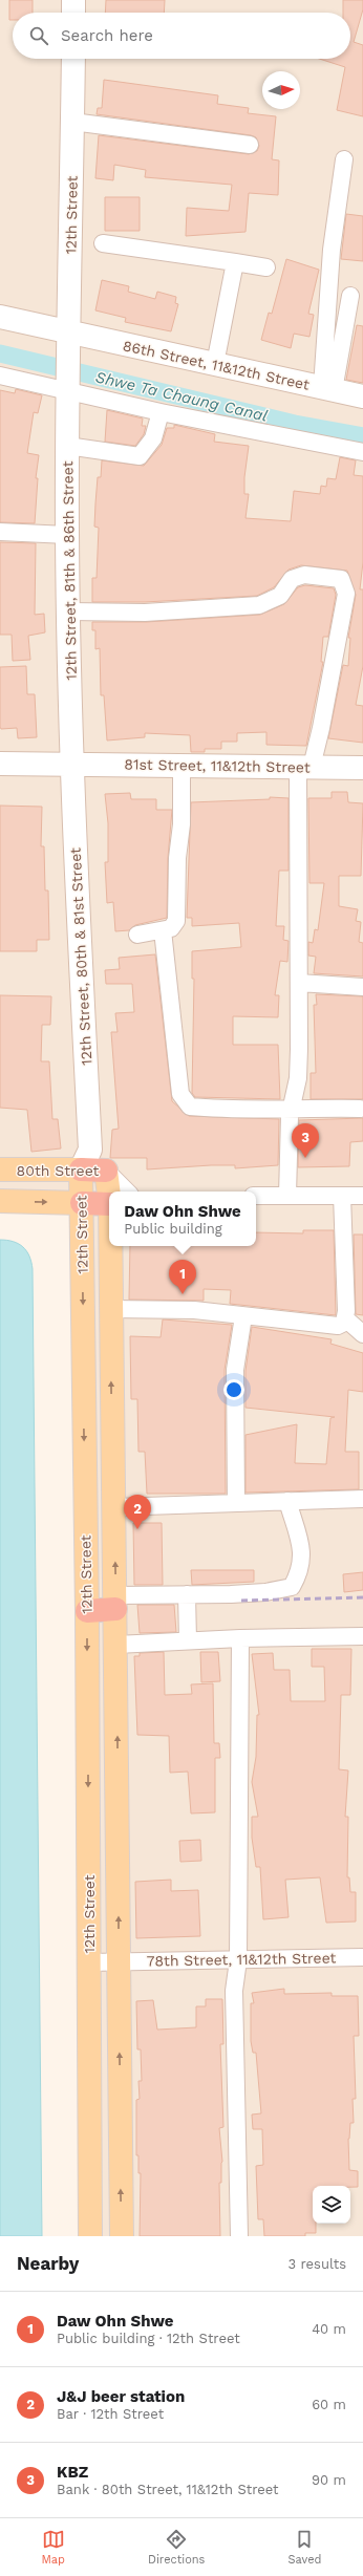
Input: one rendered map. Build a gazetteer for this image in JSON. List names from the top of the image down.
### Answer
{
  "streets": {
    "highway": ["80th Street"],
    "main road": [
      "12th Street",
      "86th Street, 11&12th Street",
      "12th Street, 81th & 86th Street",
      "81st Street, 11&12th Street",
      "12th Street, 80th & 81st Street"
    ],
    "street": ["78th Street, 11&12th Street"]
  },
  "crossings": [
    ["12th Street", "86th Street, 11&12th Street"],
    ["12th Street", "12th Street, 81th & 86th Street"],
    ["12th Street", "12th Street, 80th & 81st Street"],
    ["12th Street", "80th Street"],
    ["12th Street", "78th Street, 11&12th Street"],
    ["12th Street, 81th & 86th Street", "81st Street, 11&12th Street"],
    ["12th Street, 81th & 86th Street", "12th Street, 80th & 81st Street"],
    ["81st Street, 11&12th Street", "12th Street, 80th & 81st Street"],
    ["12th Street, 80th & 81st Street", "80th Street"]
  ],
  "water": ["Shwe Ta Chaung Canal"],
  "north": "right",
  "page": {
    "search": "Search here",
    "pins": ["3", "1", "2"],
    "popup": ["Daw Ohn Shwe", "Public building"],
    "heading": ["Nearby", "3 results"],
    "list": [
      {
        "mark": "1",
        "name": "Daw Ohn Shwe",
        "note": "Public building · 12th Street",
        "value": "40 m"
      },
      {
        "mark": "2",
        "name": "J&J beer station",
        "note": "Bar · 12th Street",
        "value": "60 m"
      },
      {
        "mark": "3",
        "name": "KBZ",
        "note": "Bank · 80th Street, 11&12th Street",
        "value": "90 m"
      }
    ],
    "nav": ["Map", "Directions", "Saved"]
  }
}
